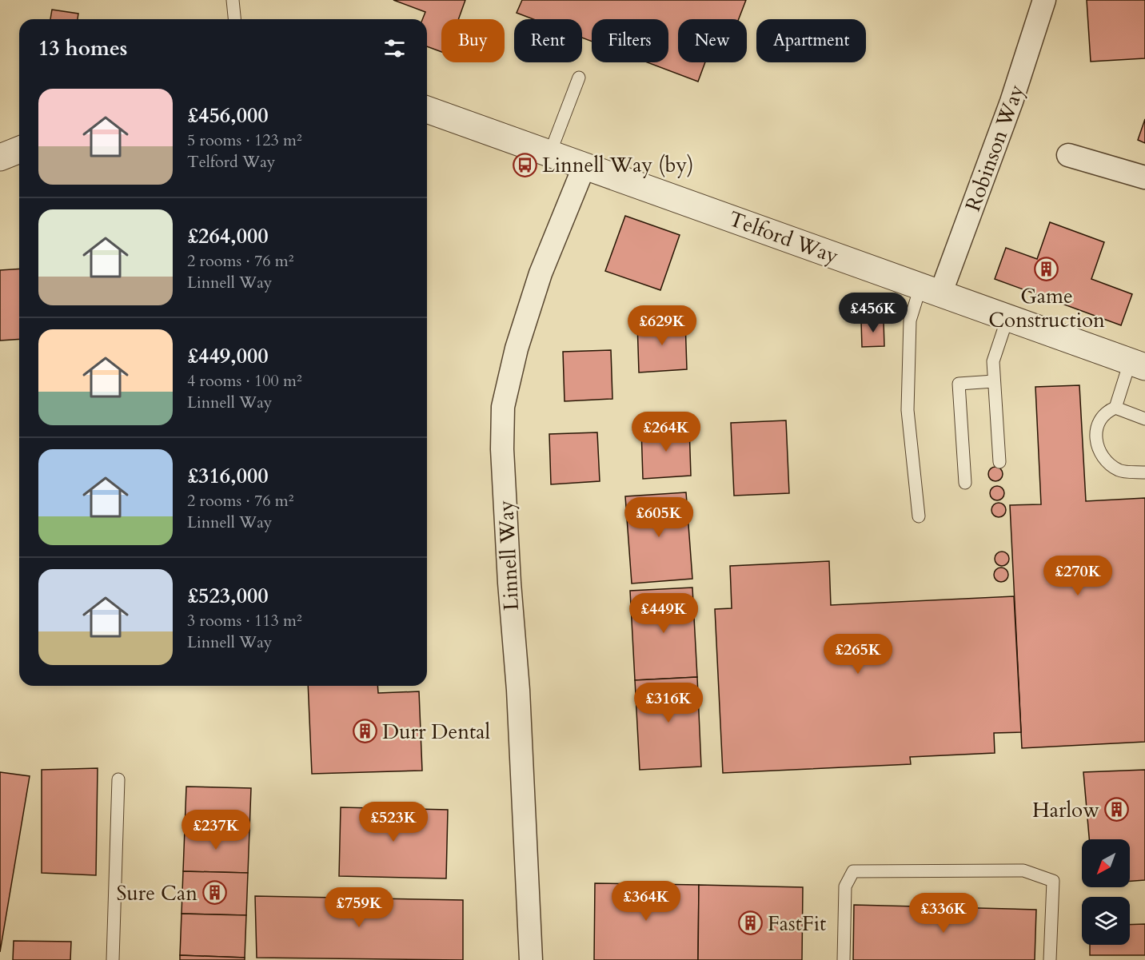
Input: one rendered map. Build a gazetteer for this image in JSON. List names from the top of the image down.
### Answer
{
  "streets": {
    "street": ["Robinson Way", "Telford Way", "Linnell Way"]
  },
  "crossings": [
    ["Robinson Way", "Telford Way"],
    ["Telford Way", "Linnell Way"]
  ],
  "places": {
    "bus stop": ["Linnell Way (by)"],
    "building": [
      "Game Construction",
      "Durr Dental",
      "Harlow",
      "Sure Can",
      "FastFit"
    ]
  },
  "north": "bottom left",
  "page": {
    "chip": [
      "Buy",
      "Rent",
      "Filters",
      "New",
      "Apartment"
    ],
    "heading": "13 homes",
    "list": [
      {
        "name": "£456,000",
        "note": "5 rooms · 123 m² · Telford Way"
      },
      {
        "name": "£264,000",
        "note": "2 rooms · 76 m² · Linnell Way"
      },
      {
        "name": "£449,000",
        "note": "4 rooms · 100 m² · Linnell Way"
      },
      {
        "name": "£316,000",
        "note": "2 rooms · 76 m² · Linnell Way"
      },
      {
        "name": "£523,000",
        "note": "3 rooms · 113 m² · Linnell Way"
      }
    ],
    "price": [
      "£456K",
      "£629K",
      "£264K",
      "£605K",
      "£270K",
      "£449K",
      "£265K",
      "£316K",
      "£523K",
      "£237K",
      "£364K",
      "£759K",
      "£336K"
    ]
  }
}
